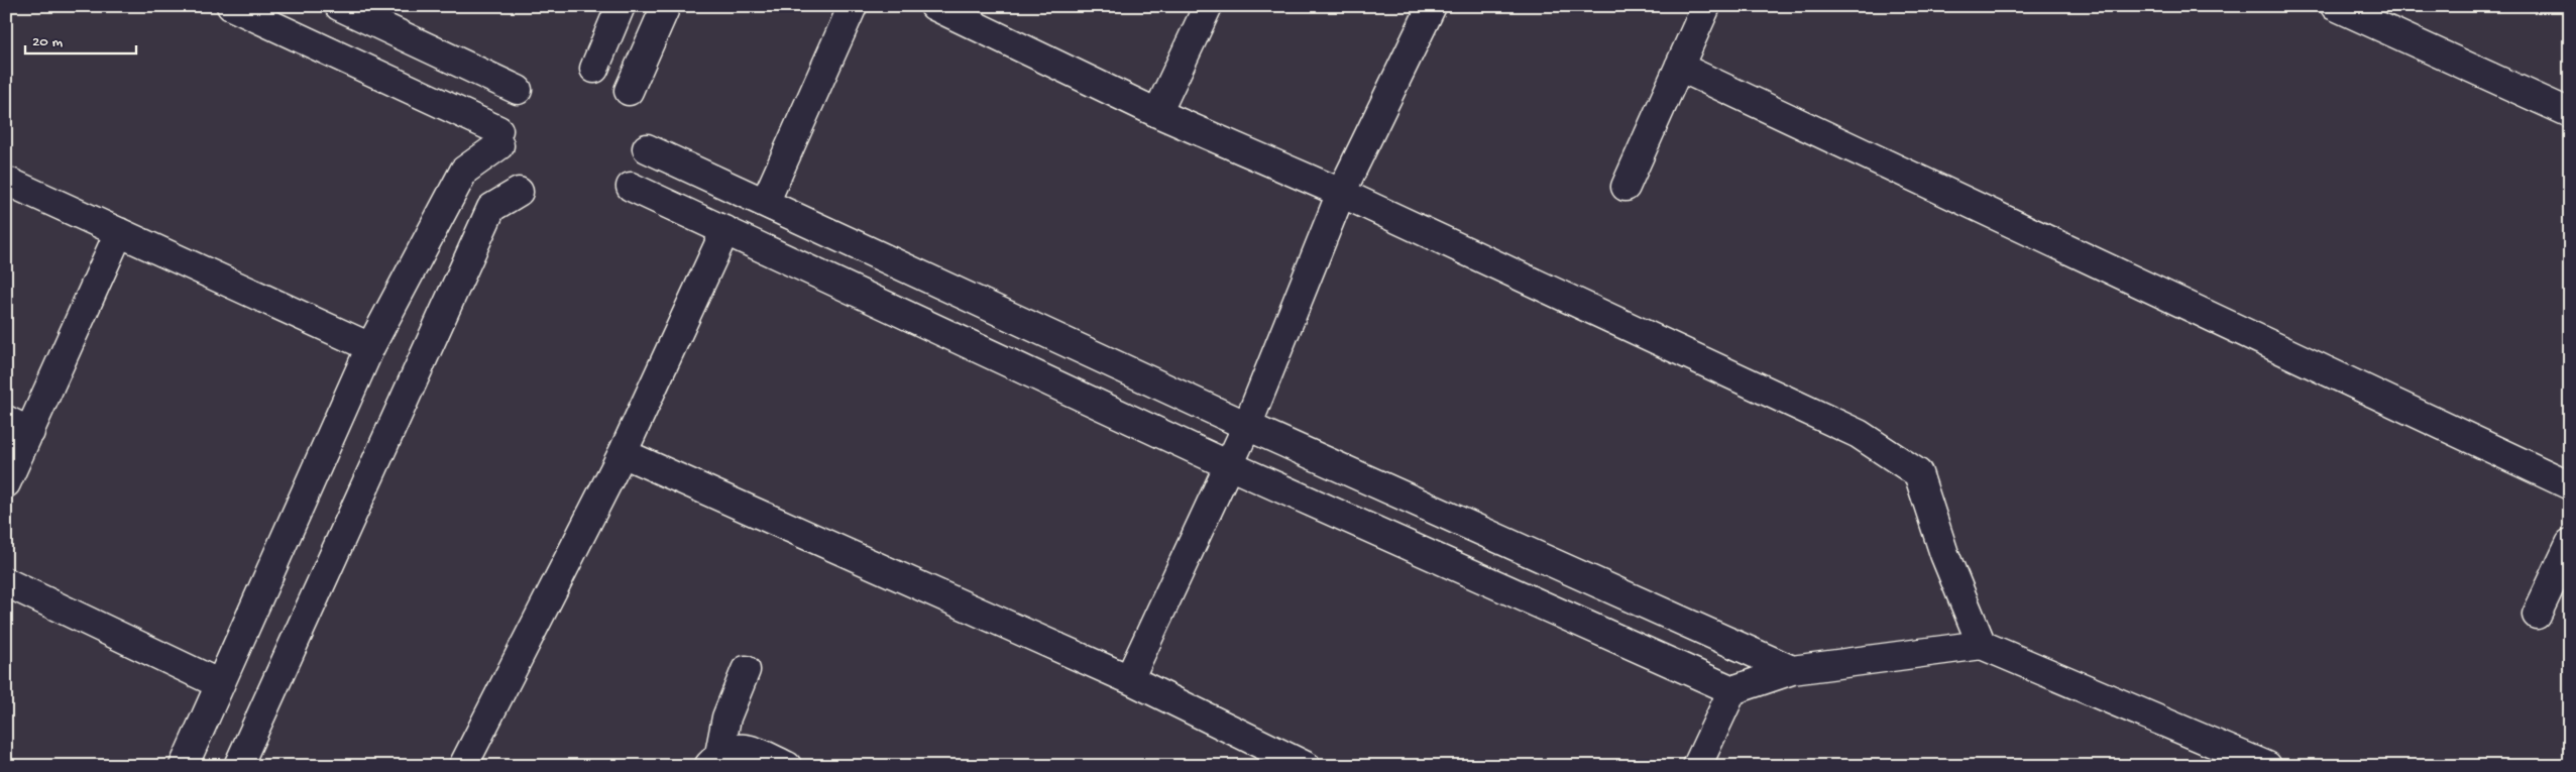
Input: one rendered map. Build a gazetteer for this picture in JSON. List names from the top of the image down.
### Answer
{
  "scale_bar": "20 m"
}
